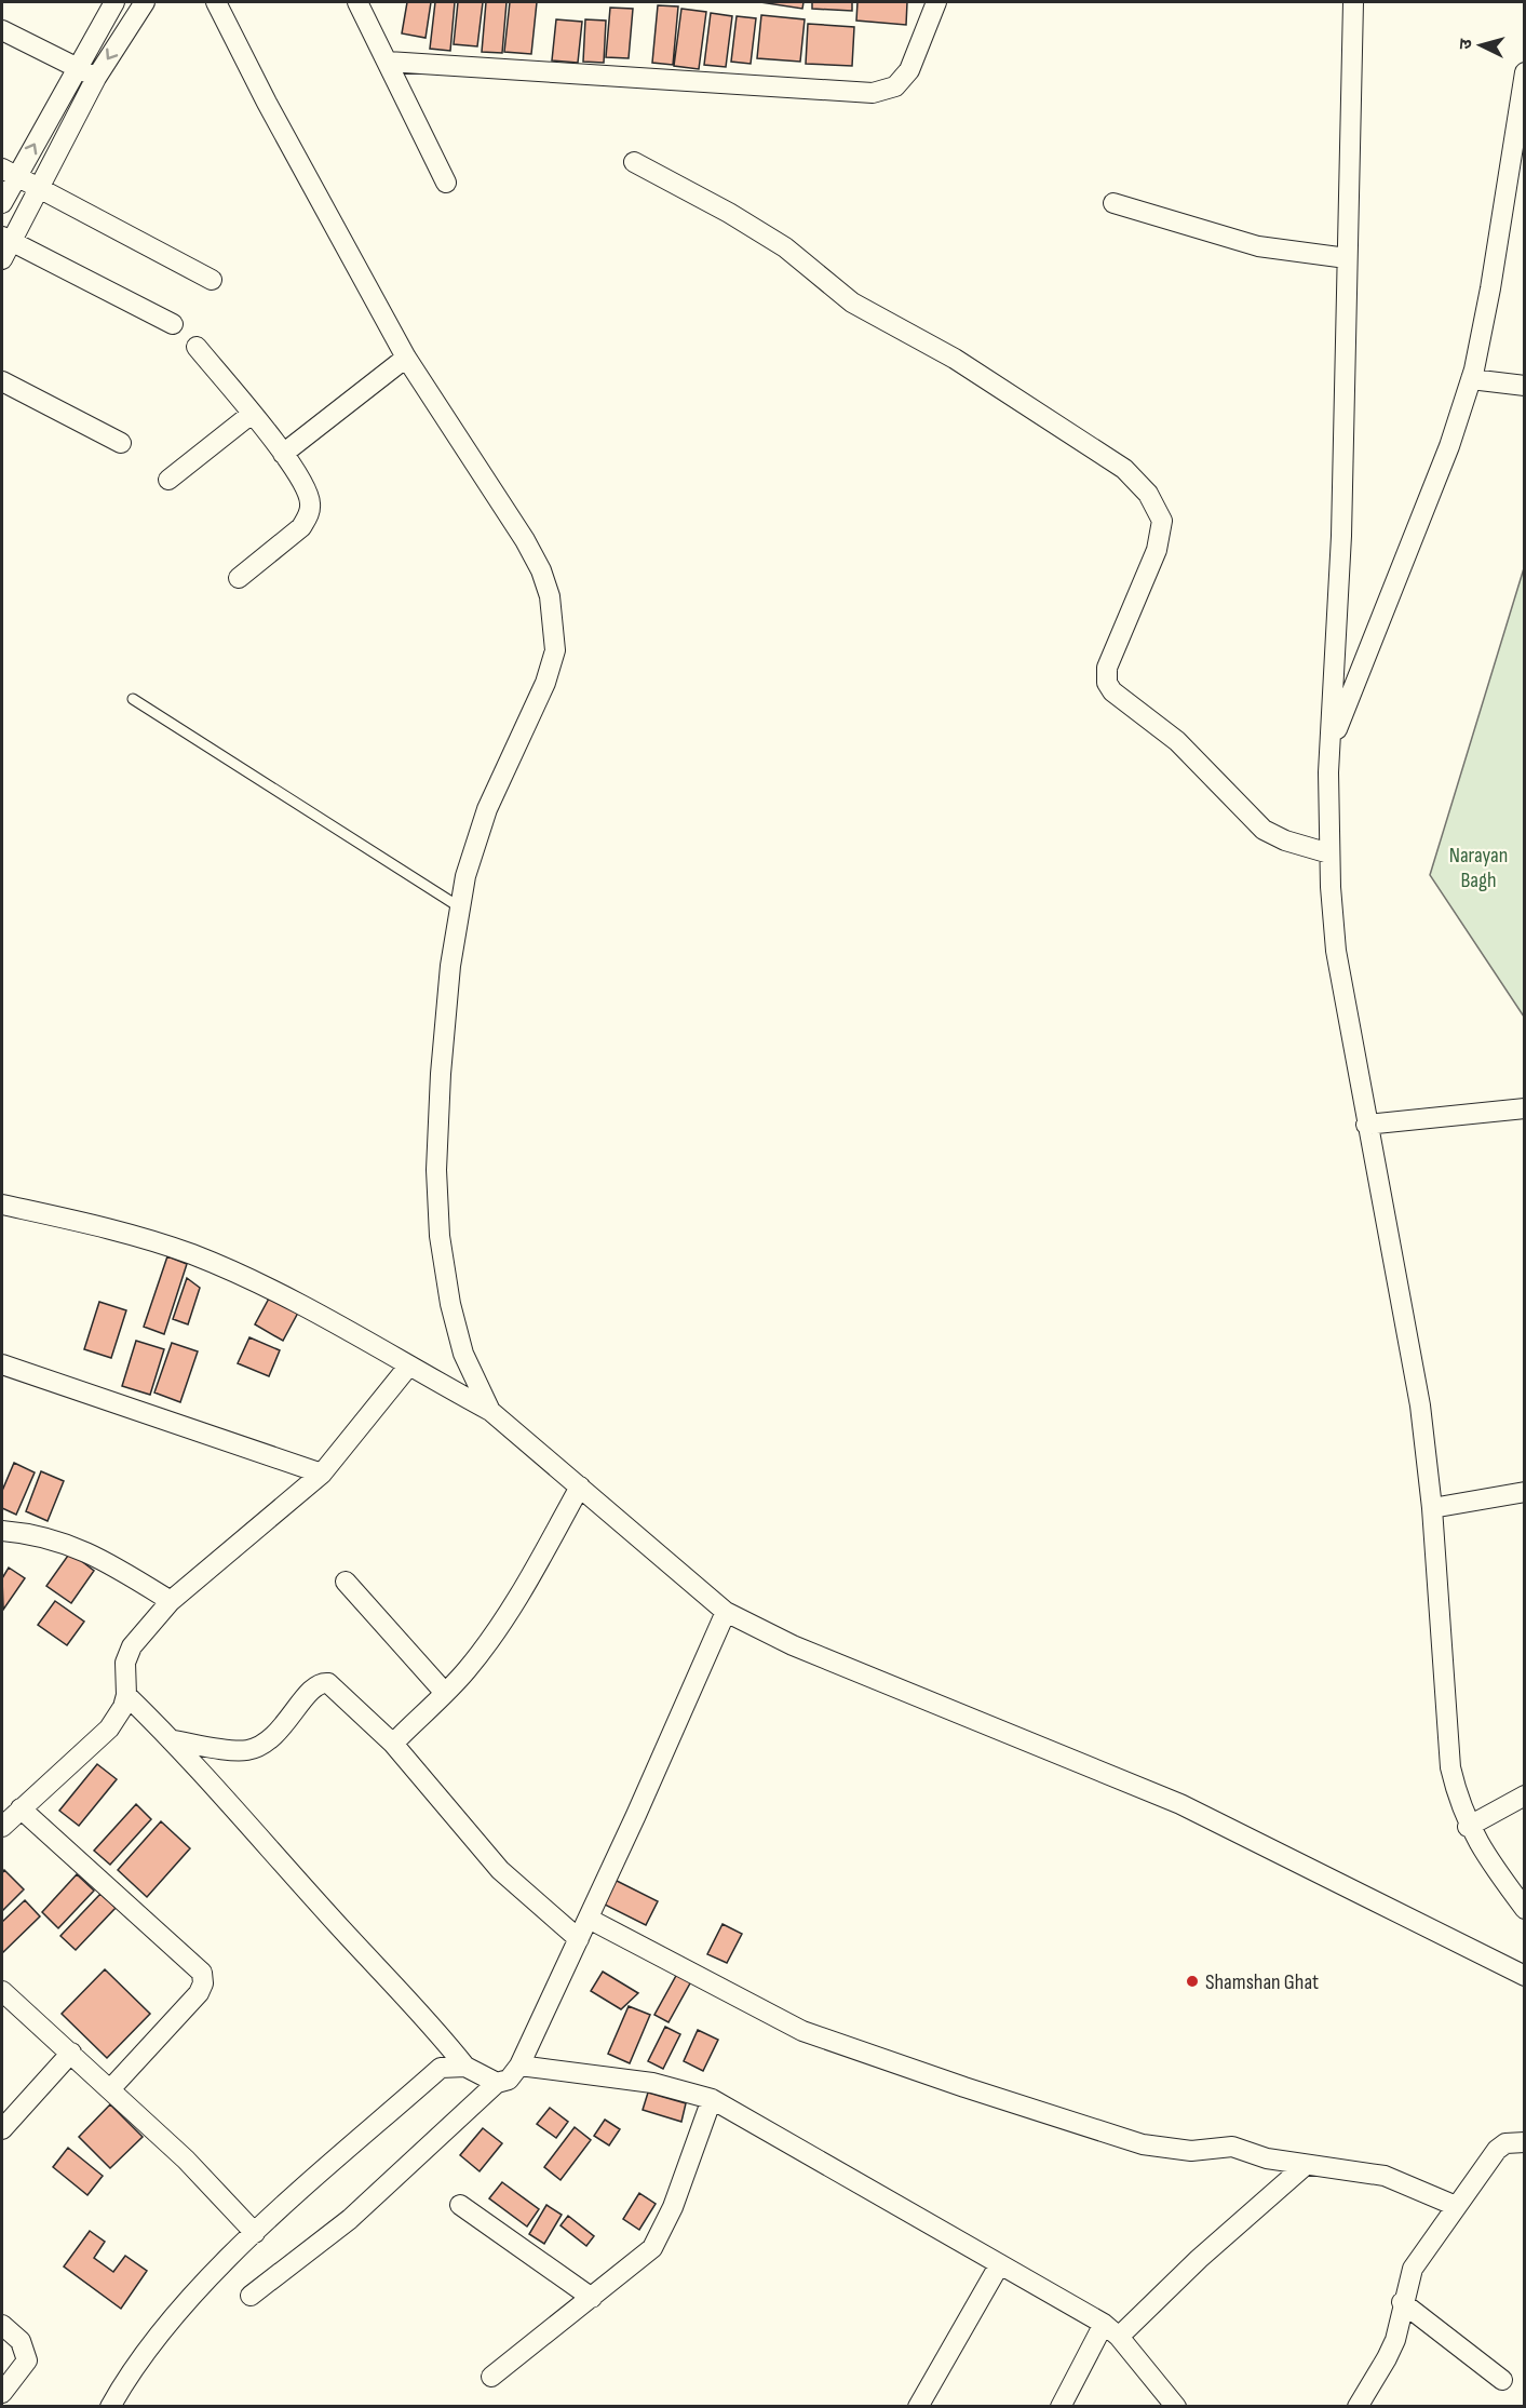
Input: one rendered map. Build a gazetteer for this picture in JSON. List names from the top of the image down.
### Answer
{
  "parks": ["Narayan Bagh"],
  "places": ["Shamshan Ghat"],
  "north": "left"
}
